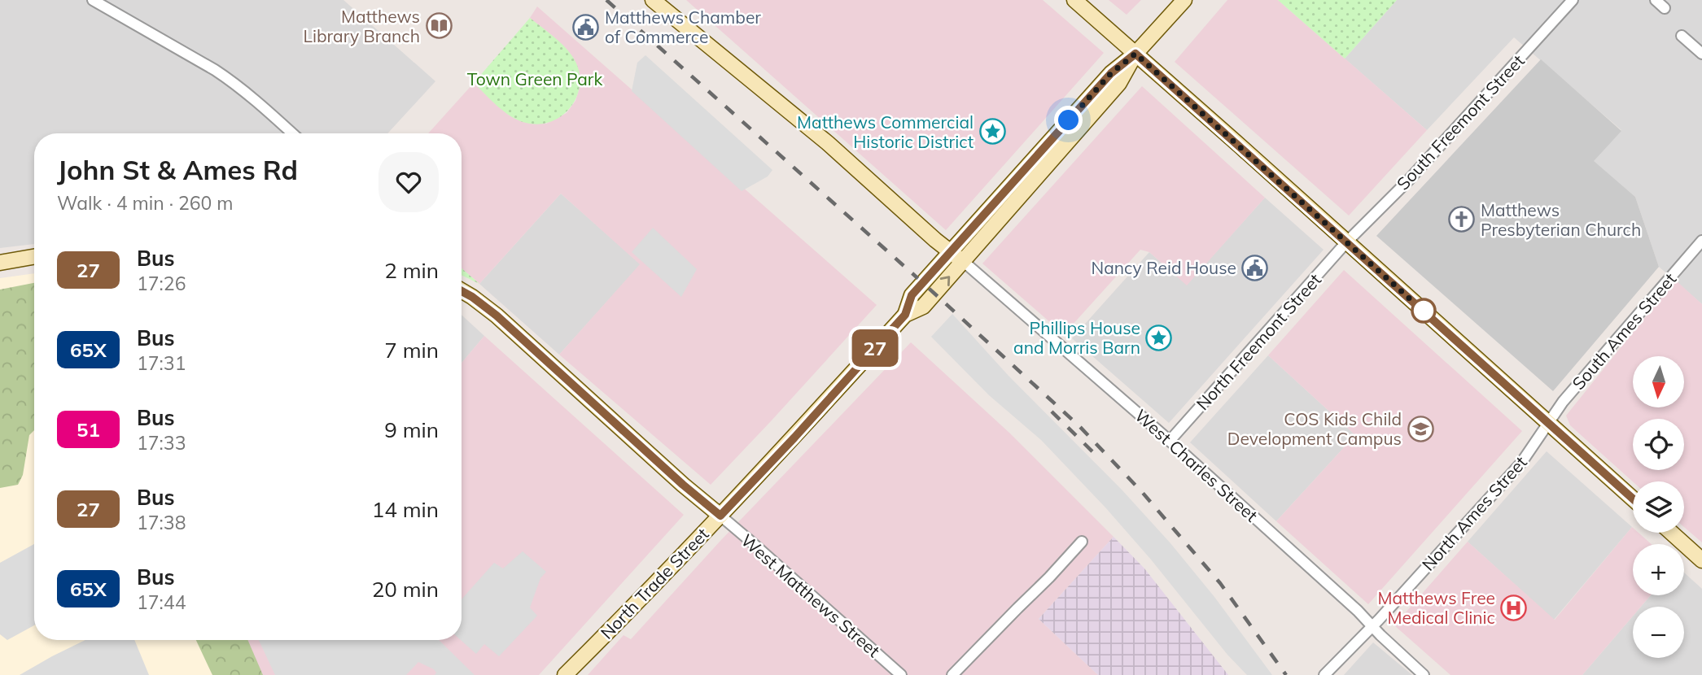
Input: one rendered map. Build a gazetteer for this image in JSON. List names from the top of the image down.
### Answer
{
  "streets": {
    "main road": ["North Trade Street"],
    "street": [
      "South Freemont Street",
      "South Ames Street",
      "North Freemont Street",
      "West Charles Street",
      "North Ames Street",
      "West Matthews Street"
    ]
  },
  "crossings": [
    ["South Freemont Street", "North Freemont Street"],
    ["South Ames Street", "North Ames Street"],
    ["North Freemont Street", "West Charles Street"],
    ["West Charles Street", "North Ames Street"],
    ["West Charles Street", "North Trade Street"],
    ["North Trade Street", "West Matthews Street"]
  ],
  "parks": ["Town Green Park"],
  "places": {
    "library": ["Matthews Library Branch"],
    "public building": ["Matthews Chamber of Commerce", "Nancy Reid House"],
    "place": ["Matthews Commercial Historic District", "Phillips House and Morris Barn"],
    "church": ["Matthews Presbyterian Church"],
    "school or university": ["COS Kids Child Development Campus"],
    "hospital": ["Matthews Free Medical Clinic"]
  },
  "lines": ["bus line 27"],
  "north": "bottom",
  "page": {
    "on_map": "27",
    "heading": ["John St & Ames Rd", "Walk · 4 min · 260 m"],
    "list": [
      {
        "mark": "27",
        "name": "Bus",
        "note": "17:26",
        "value": "2 min"
      },
      {
        "mark": "65X",
        "name": "Bus",
        "note": "17:31",
        "value": "7 min"
      },
      {
        "mark": "51",
        "name": "Bus",
        "note": "17:33",
        "value": "9 min"
      },
      {
        "mark": "27",
        "name": "Bus",
        "note": "17:38",
        "value": "14 min"
      },
      {
        "mark": "65X",
        "name": "Bus",
        "note": "17:44",
        "value": "20 min"
      }
    ],
    "map_buttons": ["+", "−"]
  }
}
